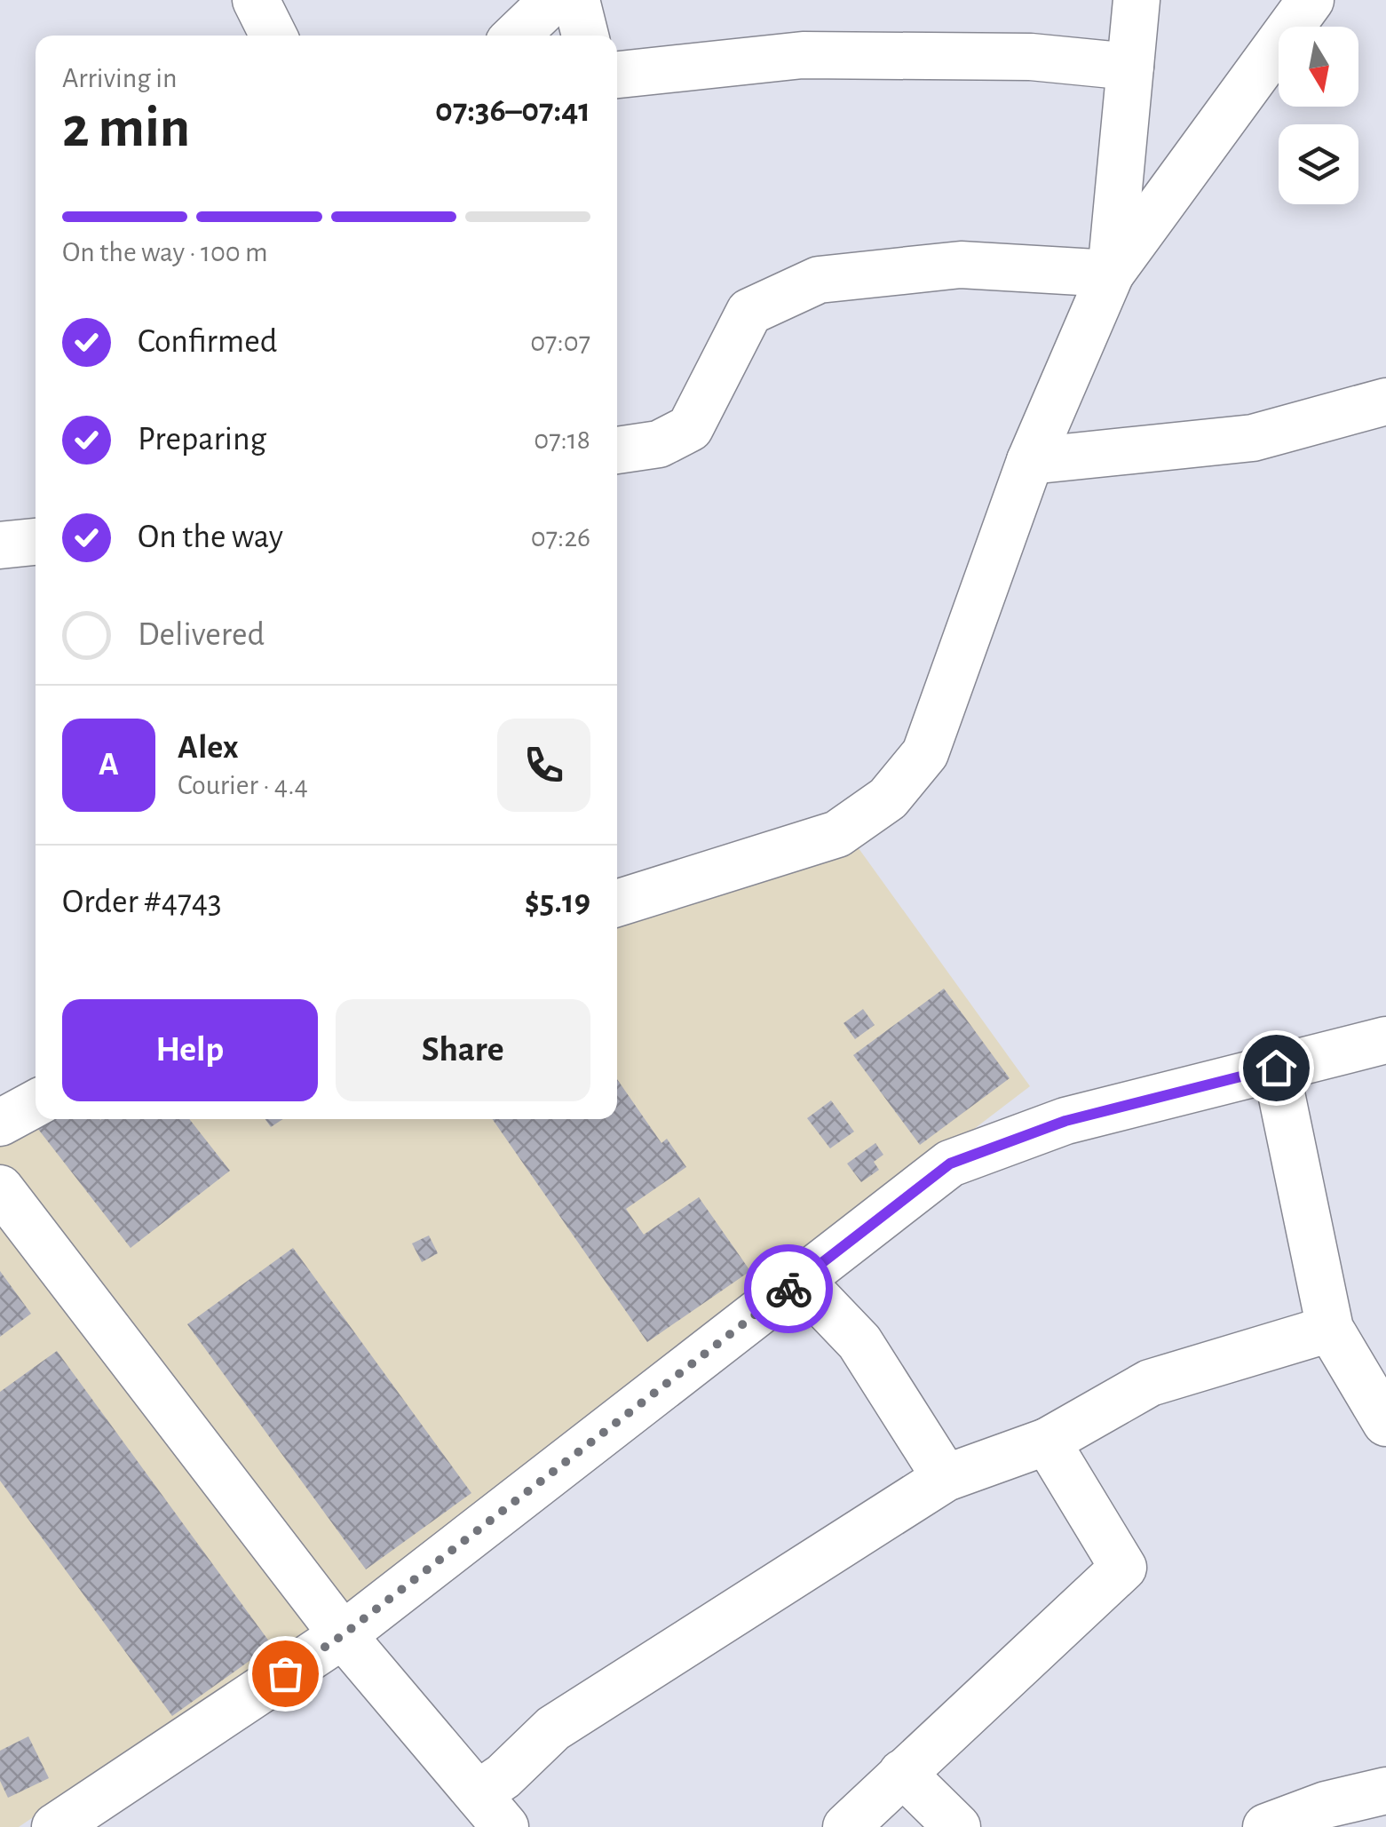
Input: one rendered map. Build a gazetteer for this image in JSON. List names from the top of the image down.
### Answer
{
  "north": "bottom",
  "page": {
    "heading": ["2 min", "Arriving in", "07:36–07:41"],
    "panel": [
      "Alex",
      "Courier · 4.4",
      "Order #4743",
      "$5.19"
    ],
    "bar": "On the way · 100 m",
    "list": [
      ["Confirmed", "07:07"],
      ["Preparing", "07:18"],
      ["On the way", "07:26"],
      "Delivered"
    ],
    "round": "A",
    "buttons": ["Help", "Share"]
  }
}
